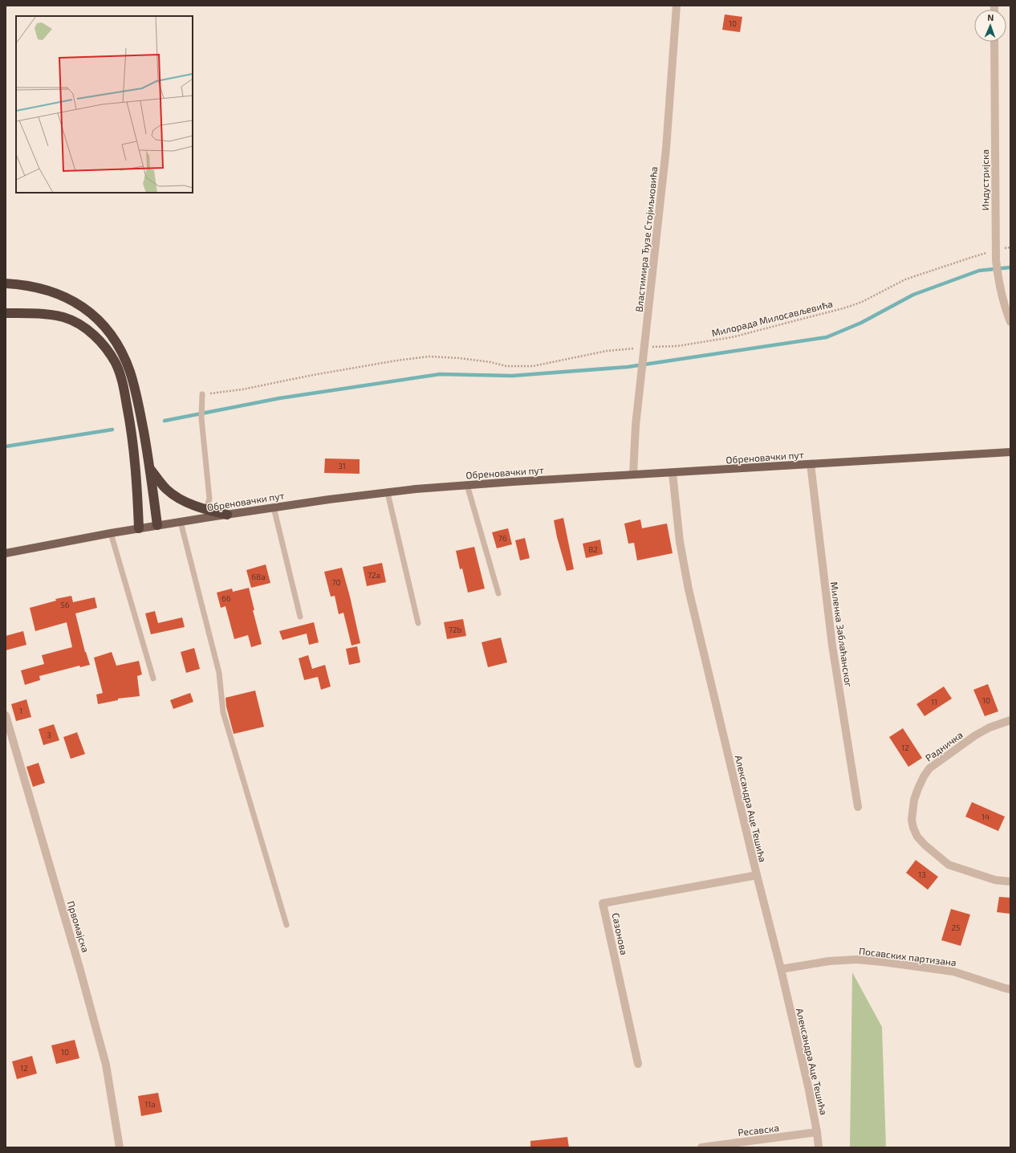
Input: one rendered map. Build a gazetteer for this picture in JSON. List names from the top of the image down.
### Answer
{
  "streets": {
    "main road": ["Обреновачки пут"],
    "street": [
      "Индустријска",
      "Властимира Ђузе Стојиљковића",
      "Миленка Заблаћанског",
      "Радничка",
      "Александра Аце Тешића",
      "Првомајска",
      "Сазонова",
      "Посавских партизана",
      "Ресавска"
    ],
    "path": ["Милорада Милосављевића"]
  },
  "crossings": [
    ["Индустријска", "Милорада Милосављевића"],
    ["Властимира Ђузе Стојиљковића", "Милорада Милосављевића"],
    ["Властимира Ђузе Стојиљковића", "Обреновачки пут"],
    ["Обреновачки пут", "Миленка Заблаћанског"],
    ["Обреновачки пут", "Александра Аце Тешића"],
    ["Александра Аце Тешића", "Сазонова"],
    ["Александра Аце Тешића", "Посавских партизана"],
    ["Александра Аце Тешића", "Ресавска"]
  ],
  "house_numbers": [
    "10",
    "31",
    "76",
    "82",
    "72a",
    "68a",
    "70",
    "66",
    "56",
    "72b",
    "10",
    "11",
    "1",
    "3",
    "12",
    "14",
    "13",
    "25",
    "10",
    "12",
    "11a"
  ],
  "north": "top"
}
